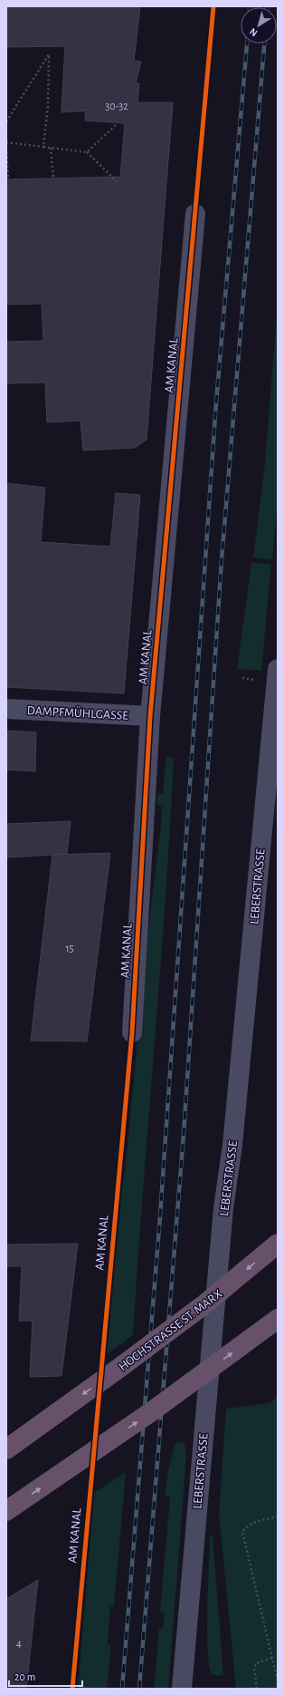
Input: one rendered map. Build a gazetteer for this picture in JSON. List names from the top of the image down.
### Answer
{
  "streets": {
    "highway": ["HOCHSTRASSE ST. MARX"],
    "street": ["AM KANAL", "DAMPFMÜHLGASSE", "LEBERSTRASSE"]
  },
  "crossings": [
    ["AM KANAL", "DAMPFMÜHLGASSE"]
  ],
  "house_numbers": ["30-32", "15", "4"],
  "scale_bar": "20 m",
  "north": "bottom left"
}
